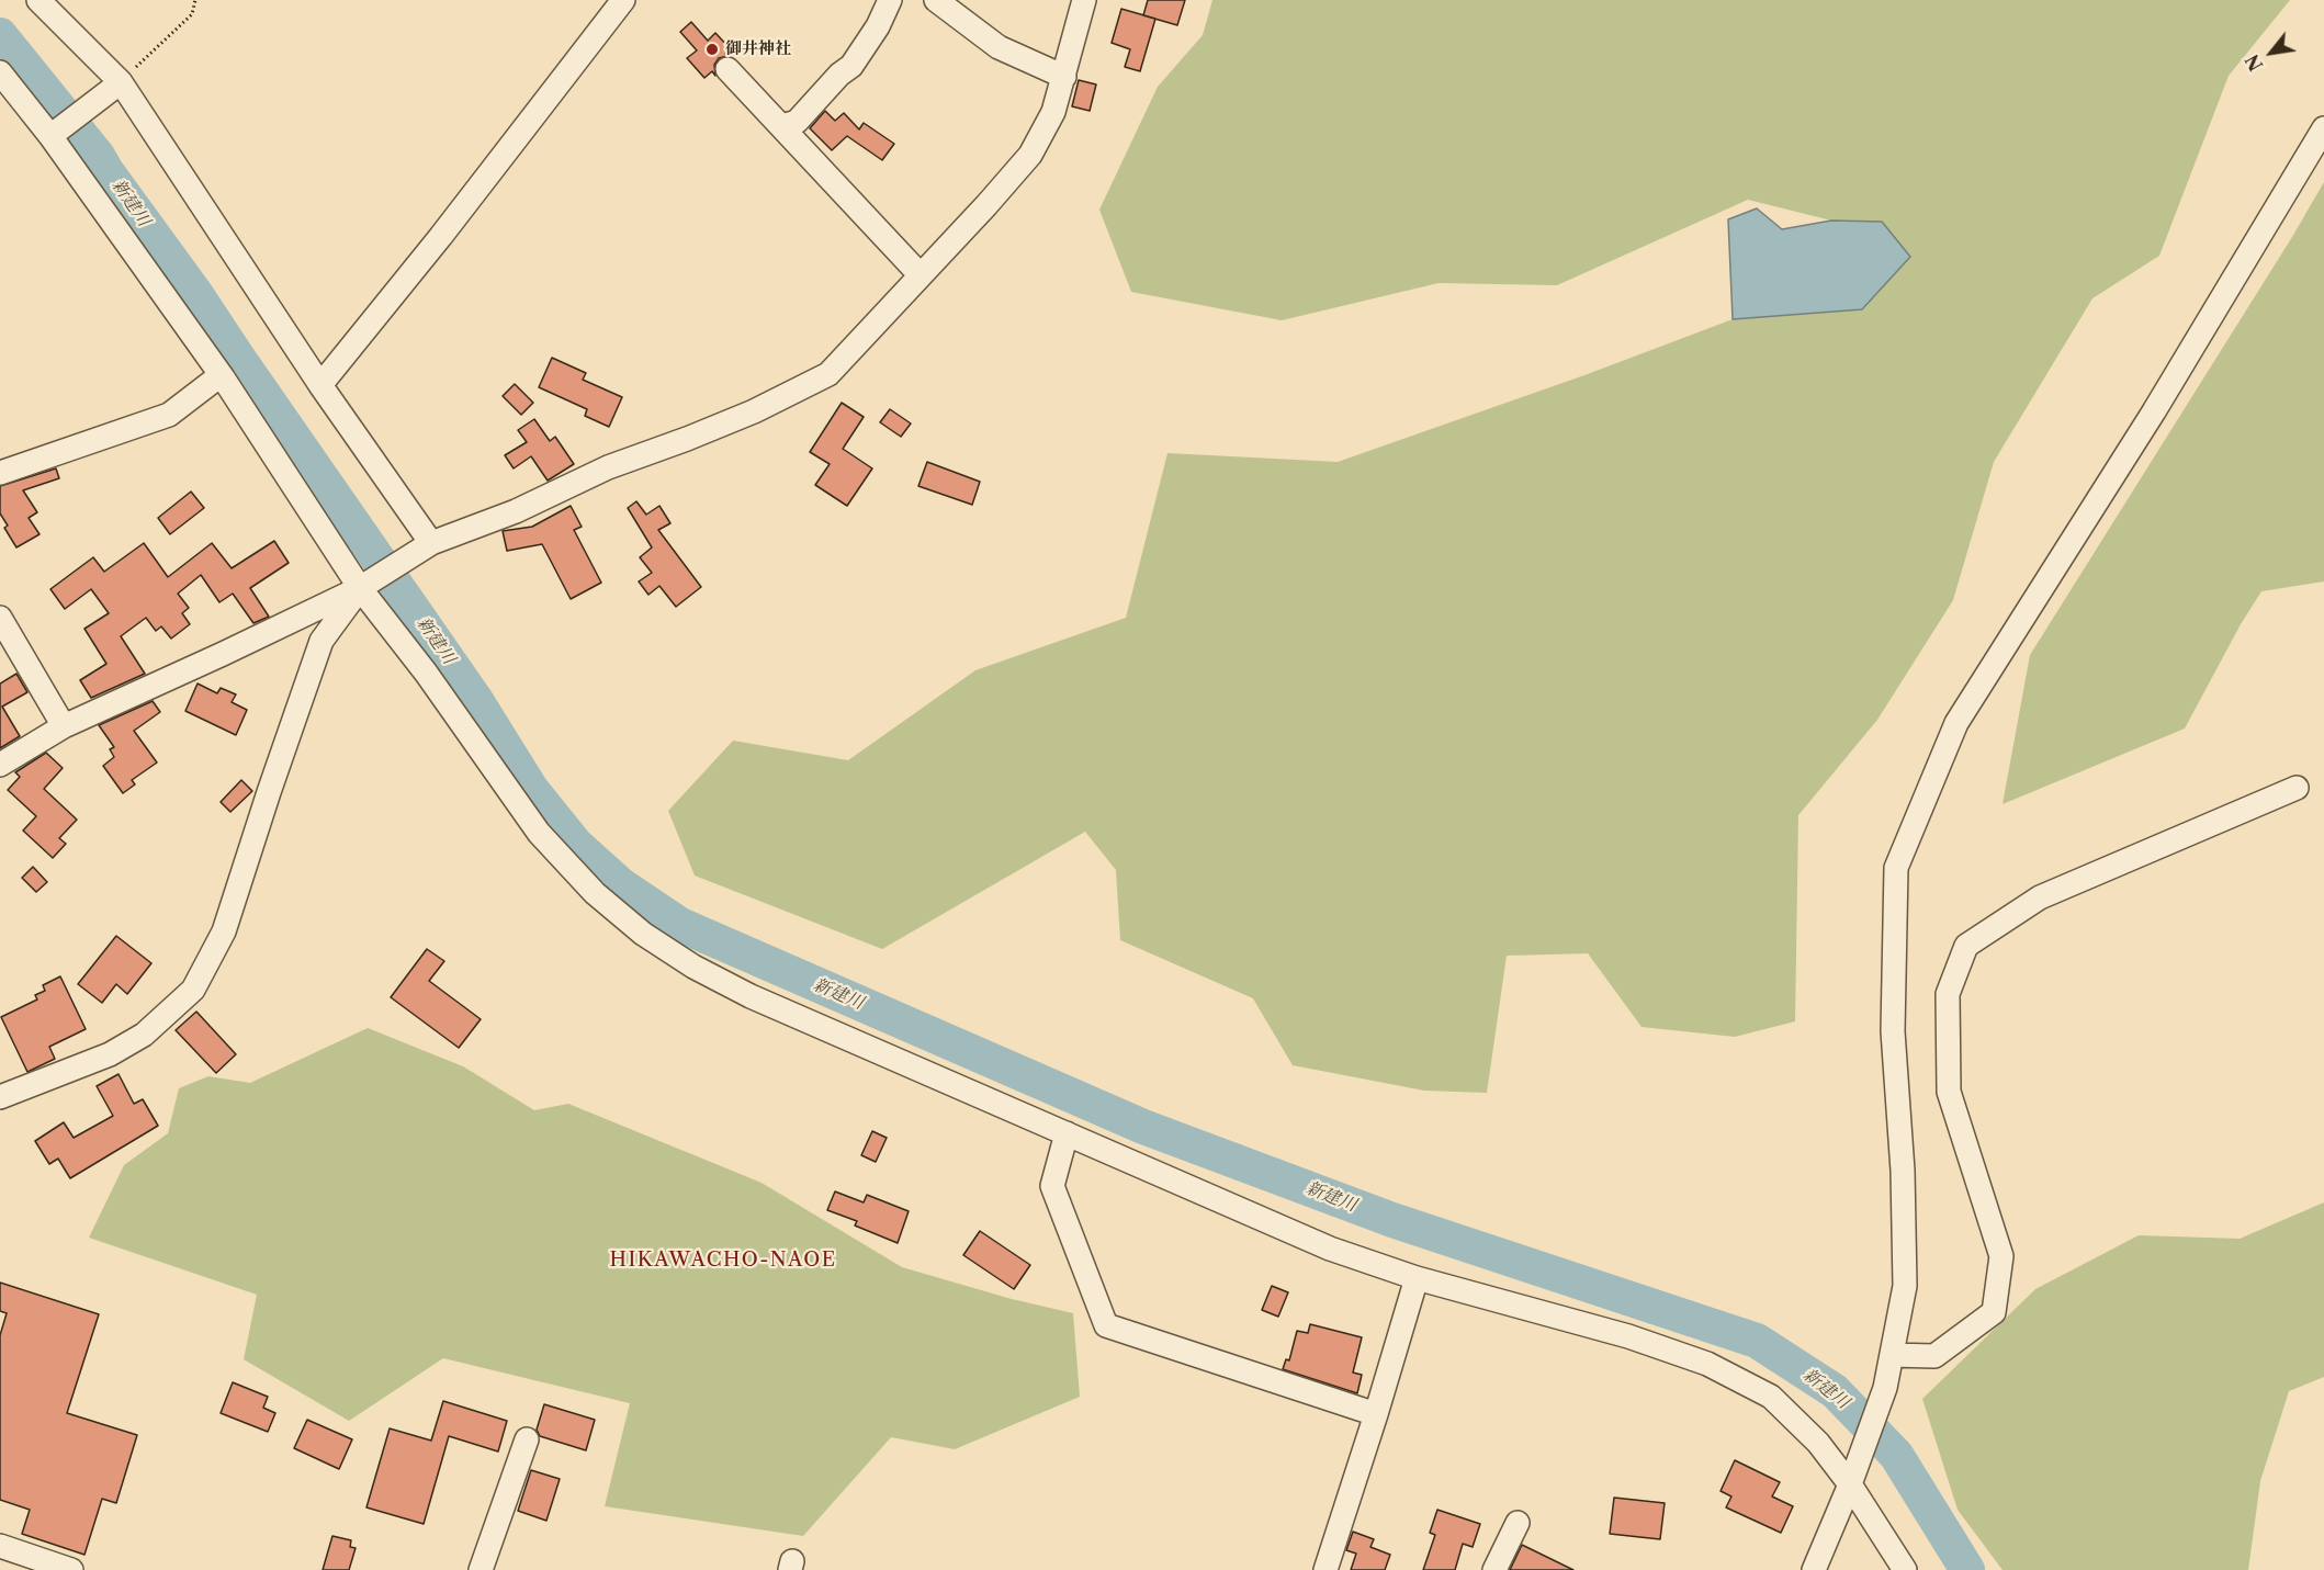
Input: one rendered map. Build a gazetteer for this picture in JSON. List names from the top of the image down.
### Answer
{
  "districts": ["HIKAWACHO-NAOE"],
  "water": ["新建川"],
  "places": ["御井神社"],
  "north": "bottom left"
}
